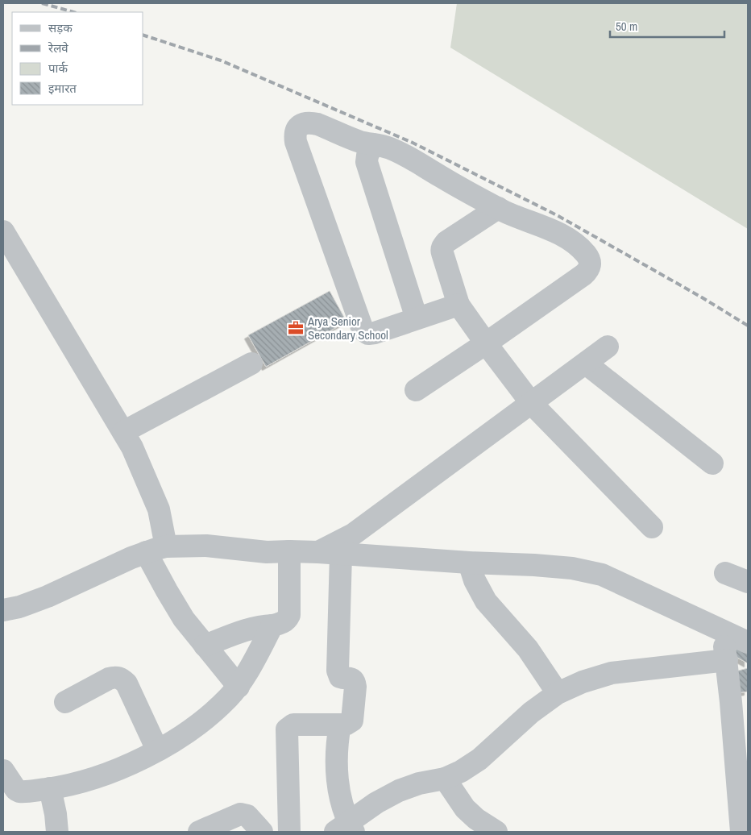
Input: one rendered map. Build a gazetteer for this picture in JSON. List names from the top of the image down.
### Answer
{
  "places": {
    "office": ["Arya Senior Secondary School"]
  },
  "legend": [
    "सड़क",
    "रेलवे",
    "पार्क",
    "इमारत"
  ],
  "scale_bar": "50 m"
}
